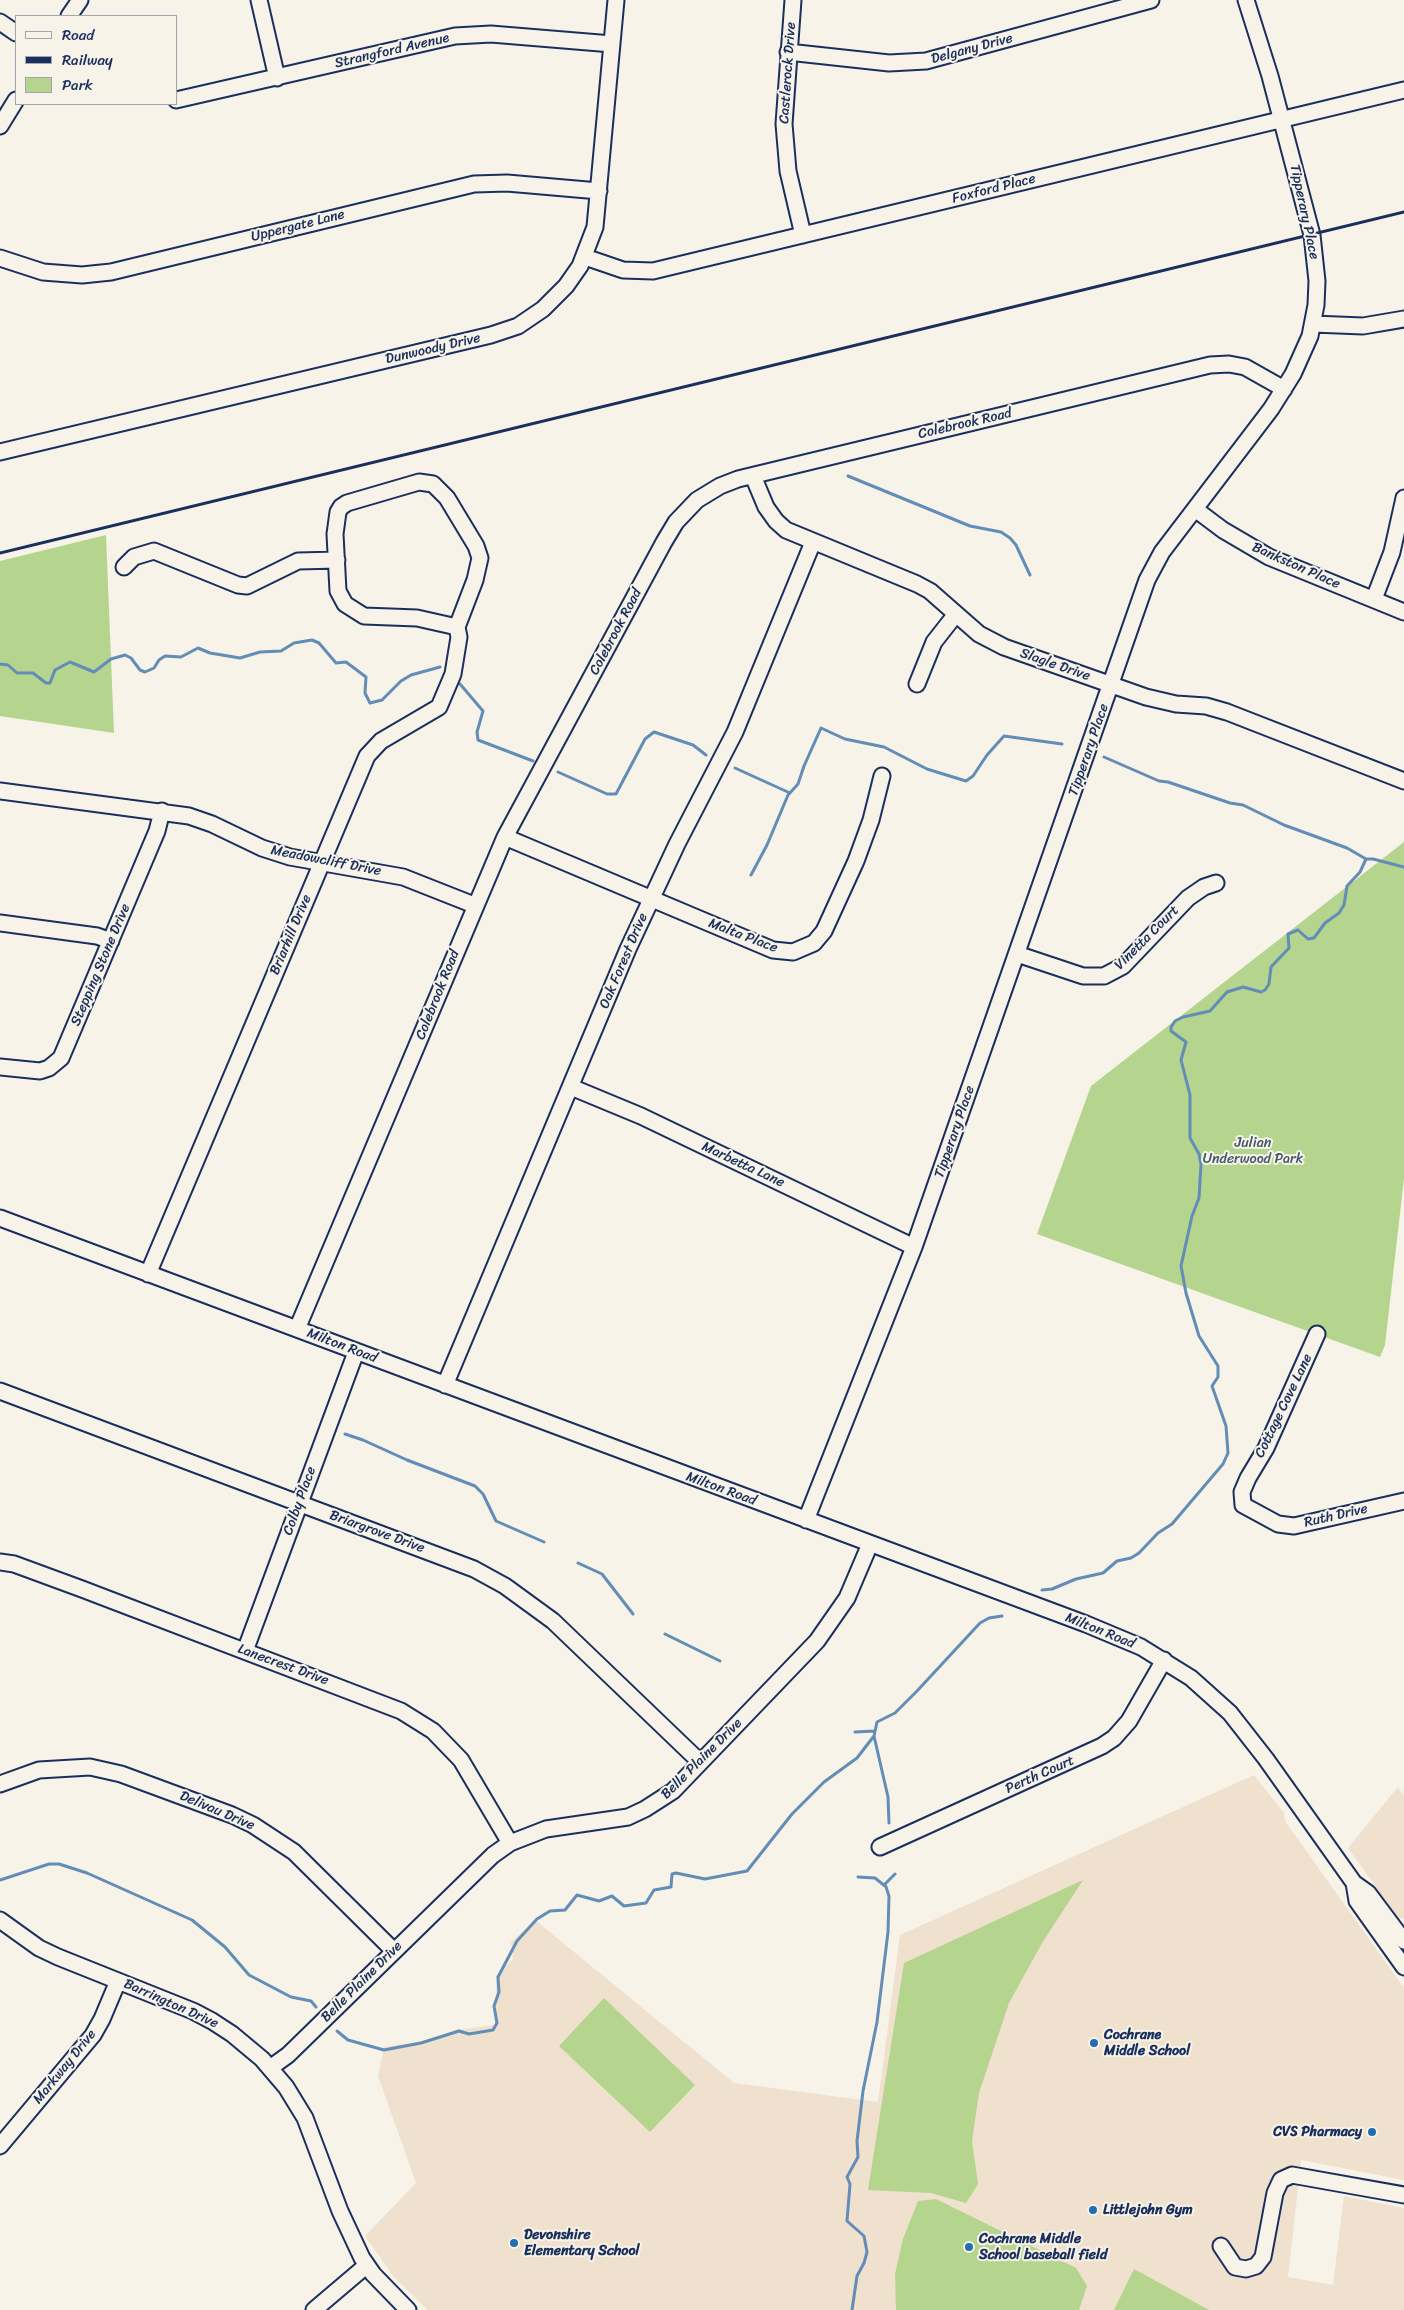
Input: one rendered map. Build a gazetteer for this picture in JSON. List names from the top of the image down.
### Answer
{
  "streets": {
    "street": [
      "Delgany Drive",
      "Strangford Avenue",
      "Castlerock Drive",
      "Foxford Place",
      "Tipperary Place",
      "Uppergate Lane",
      "Dunwoody Drive",
      "Colebrook Road",
      "Bankston Place",
      "Slagle Drive",
      "Meadowcliff Drive",
      "Briarhill Drive",
      "Malta Place",
      "Vinetta Court",
      "Oak Forest Drive",
      "Stepping Stone Drive",
      "Marbetta Lane",
      "Milton Road",
      "Cottage Cove Lane",
      "Colby Place",
      "Ruth Drive",
      "Briargrove Drive",
      "Lanecrest Drive",
      "Belle Plaine Drive",
      "Perth Court",
      "Delivau Drive",
      "Barrington Drive",
      "Markway Drive"
    ]
  },
  "crossings": [
    ["Delgany Drive", "Castlerock Drive"],
    ["Strangford Avenue", "Dunwoody Drive"],
    ["Castlerock Drive", "Foxford Place"],
    ["Foxford Place", "Tipperary Place"],
    ["Foxford Place", "Dunwoody Drive"],
    ["Tipperary Place", "Colebrook Road"],
    ["Tipperary Place", "Bankston Place"],
    ["Tipperary Place", "Slagle Drive"],
    ["Tipperary Place", "Vinetta Court"],
    ["Tipperary Place", "Marbetta Lane"],
    ["Tipperary Place", "Milton Road"],
    ["Uppergate Lane", "Dunwoody Drive"],
    ["Colebrook Road", "Slagle Drive"],
    ["Colebrook Road", "Meadowcliff Drive"],
    ["Colebrook Road", "Malta Place"],
    ["Colebrook Road", "Milton Road"],
    ["Slagle Drive", "Oak Forest Drive"],
    ["Meadowcliff Drive", "Briarhill Drive"],
    ["Meadowcliff Drive", "Stepping Stone Drive"],
    ["Briarhill Drive", "Milton Road"],
    ["Malta Place", "Oak Forest Drive"],
    ["Oak Forest Drive", "Marbetta Lane"],
    ["Oak Forest Drive", "Milton Road"],
    ["Milton Road", "Colby Place"],
    ["Milton Road", "Belle Plaine Drive"],
    ["Milton Road", "Perth Court"],
    ["Cottage Cove Lane", "Ruth Drive"],
    ["Colby Place", "Briargrove Drive"],
    ["Colby Place", "Lanecrest Drive"],
    ["Briargrove Drive", "Belle Plaine Drive"],
    ["Lanecrest Drive", "Belle Plaine Drive"],
    ["Belle Plaine Drive", "Delivau Drive"],
    ["Belle Plaine Drive", "Barrington Drive"],
    ["Barrington Drive", "Markway Drive"]
  ],
  "parks": ["Julian Underwood Park"],
  "places": [
    "Cochrane Middle School",
    "CVS Pharmacy",
    "Littlejohn Gym",
    "Devonshire Elementary School",
    "Cochrane Middle School baseball field"
  ],
  "legend": ["Road", "Railway", "Park"]
}
